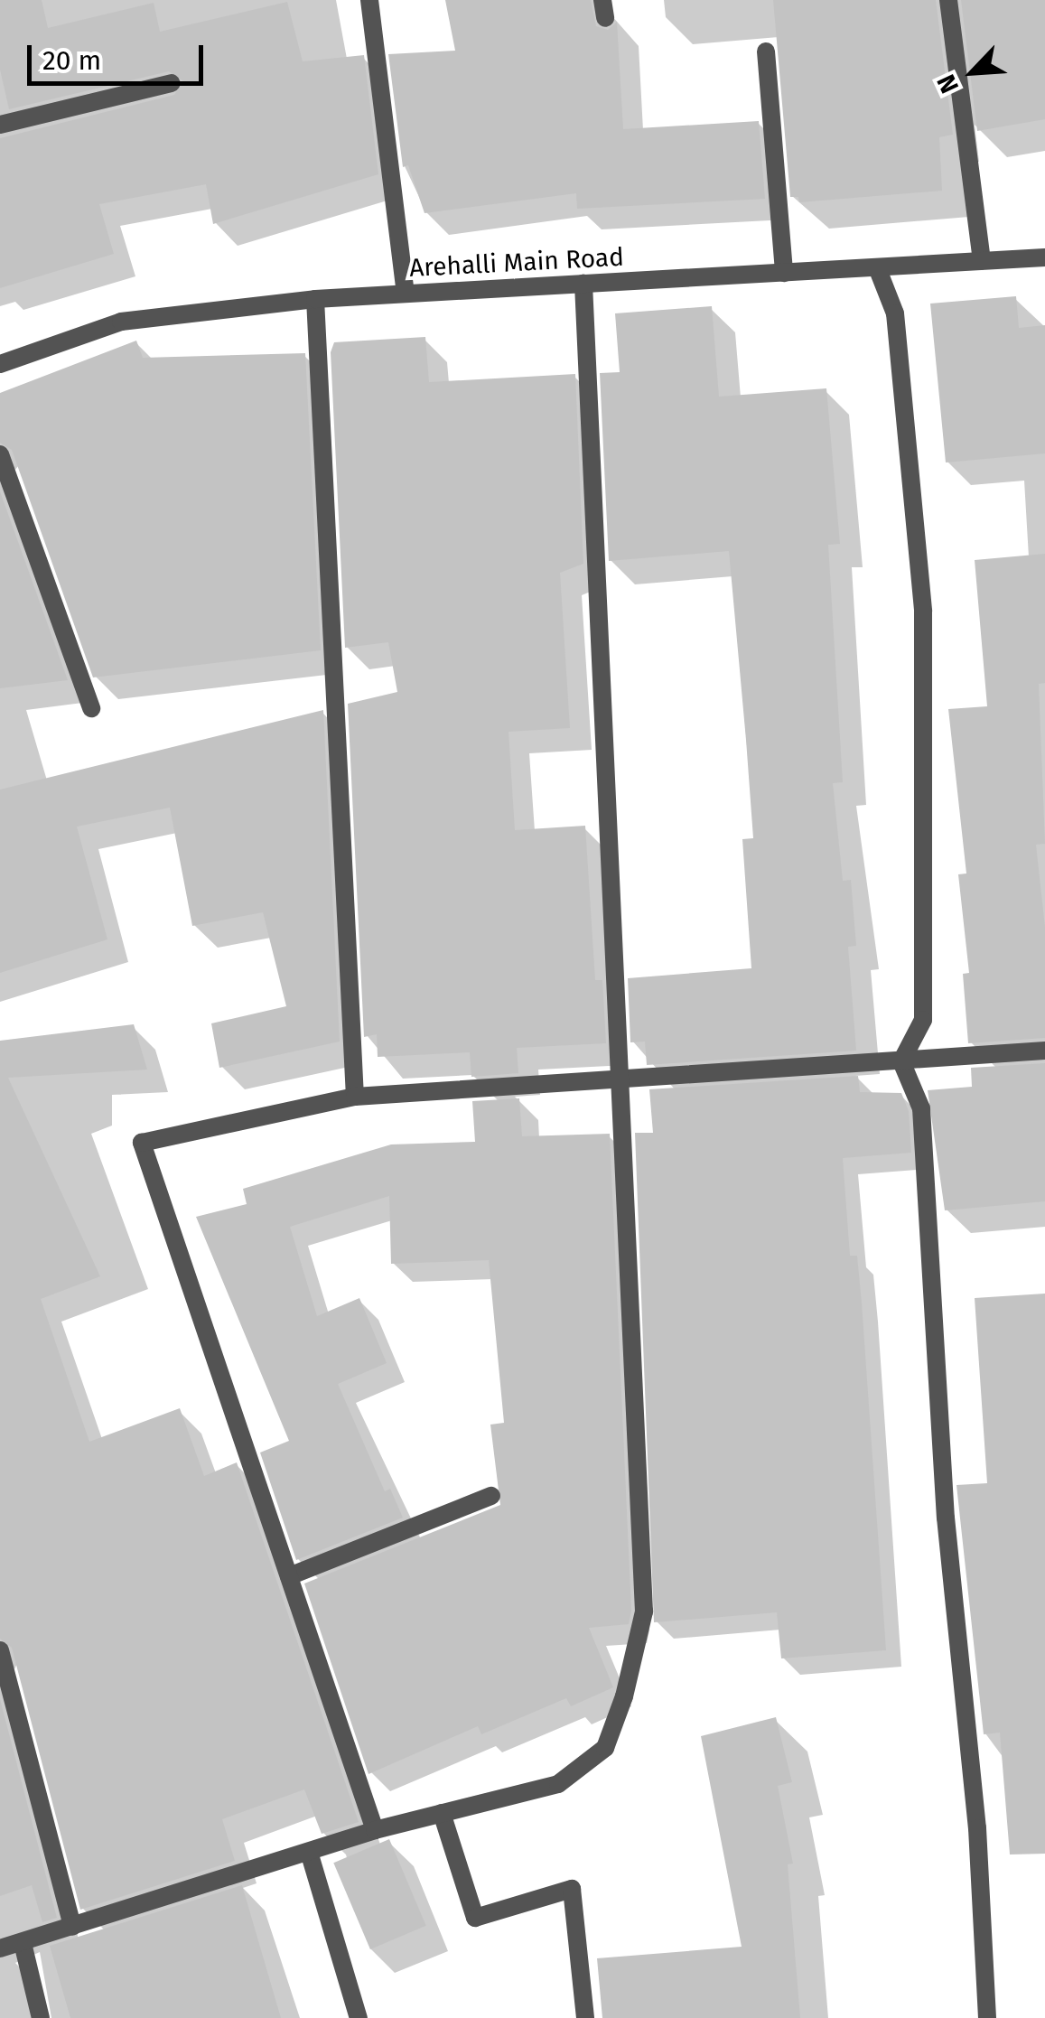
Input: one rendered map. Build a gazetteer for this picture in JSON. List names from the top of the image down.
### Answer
{
  "streets": {
    "street": ["Arehalli Main Road"]
  },
  "scale_bar": "20 m",
  "north": "bottom left"
}
